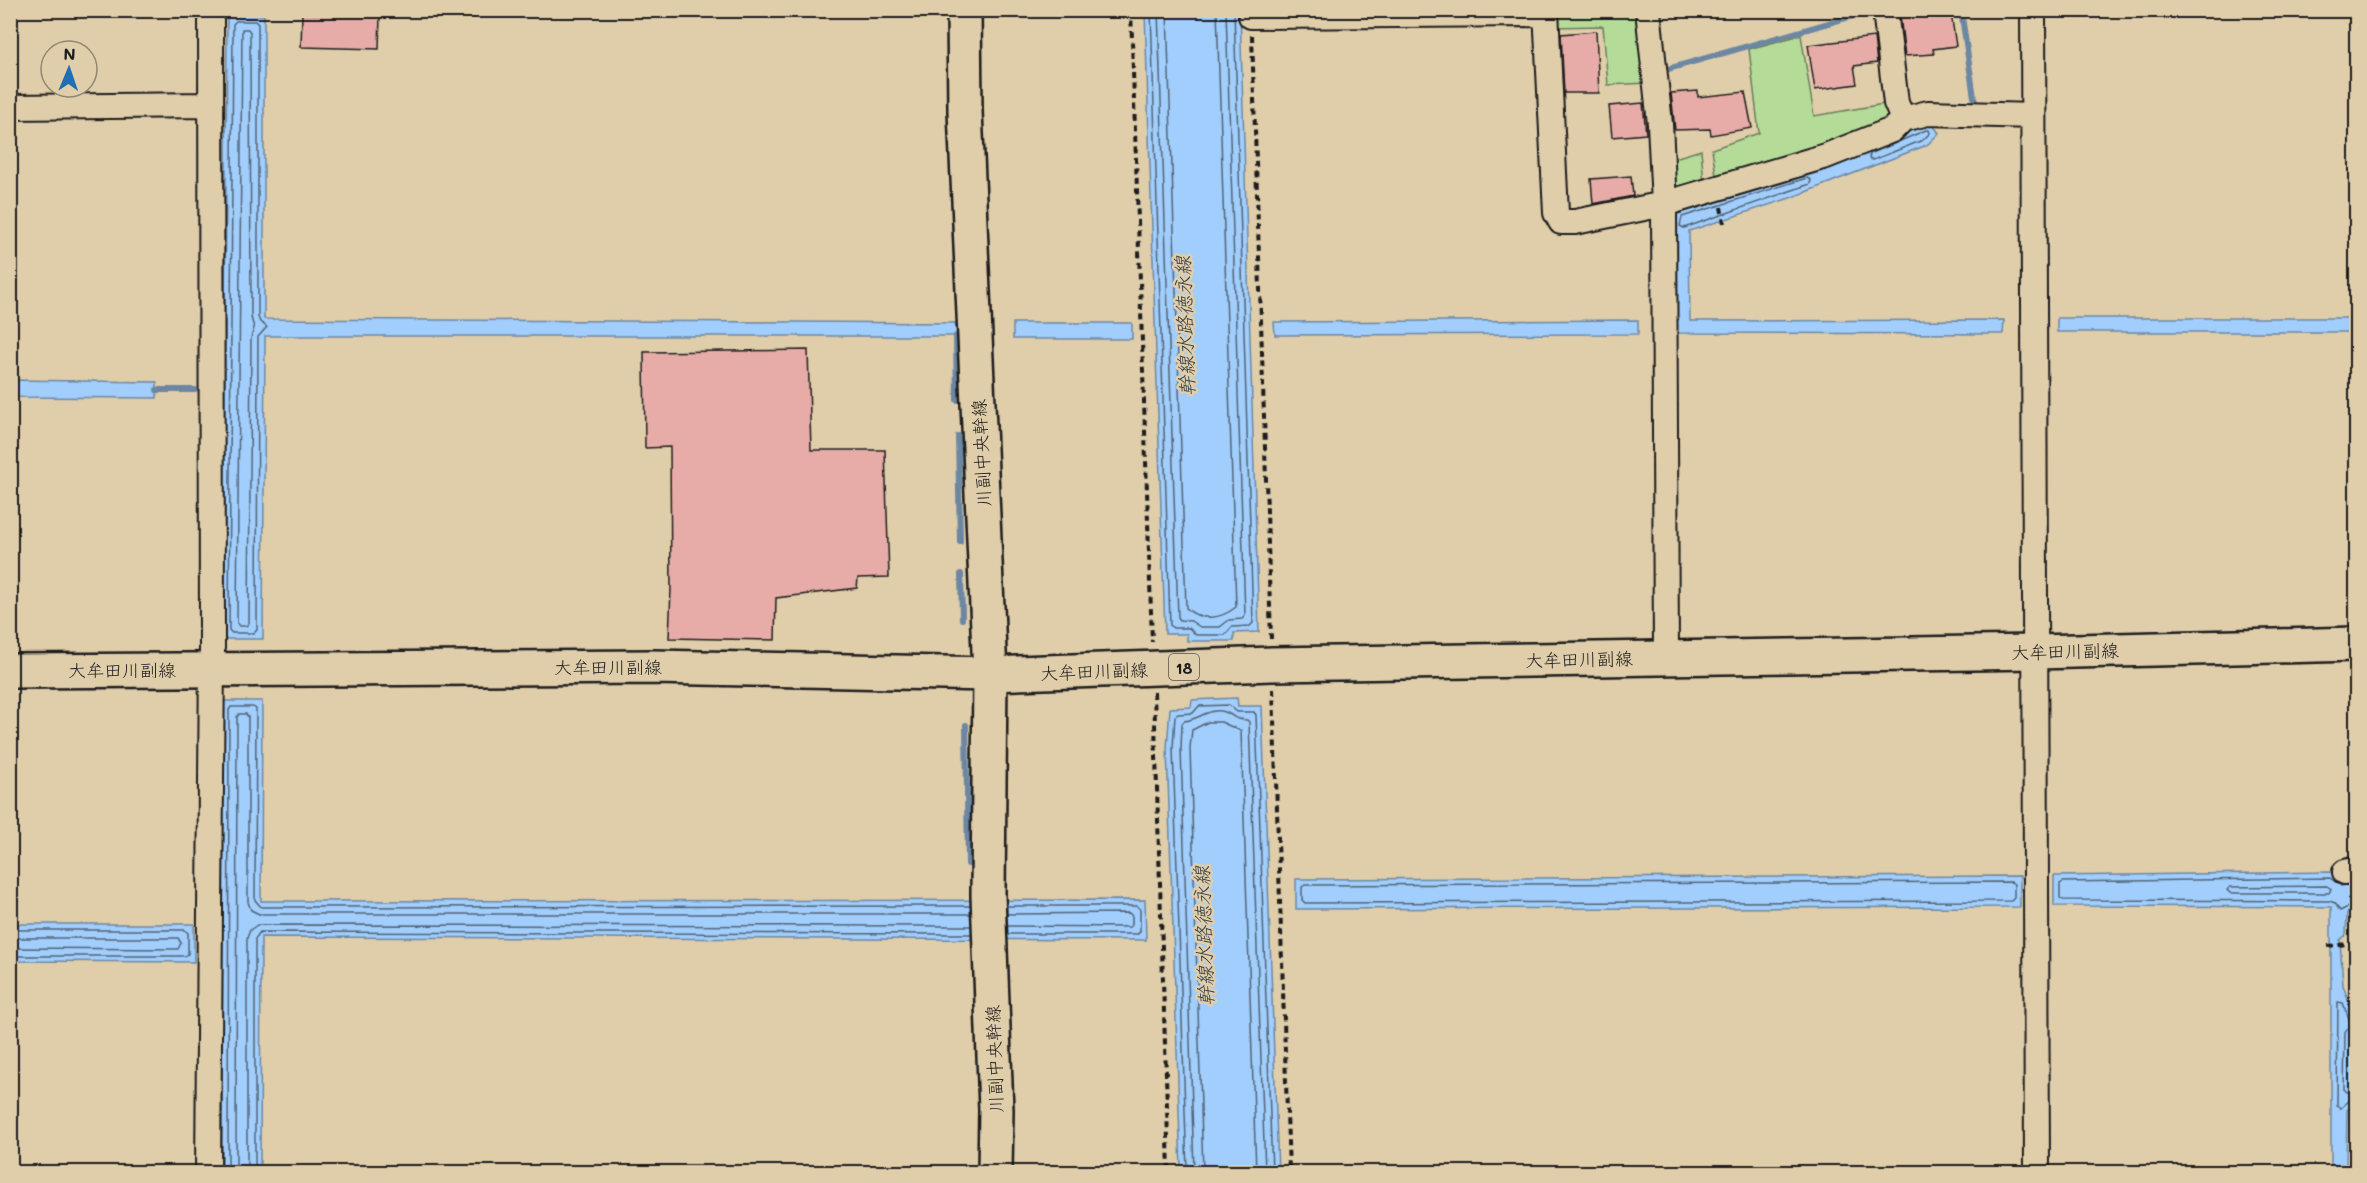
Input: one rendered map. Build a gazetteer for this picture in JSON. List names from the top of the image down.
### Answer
{
  "streets": {
    "main road": ["川副中央幹線", "大牟田川副線", "18"]
  },
  "crossings": [
    ["川副中央幹線", "大牟田川副線"]
  ],
  "water": ["幹線水路徳永線"],
  "north": "top"
}
